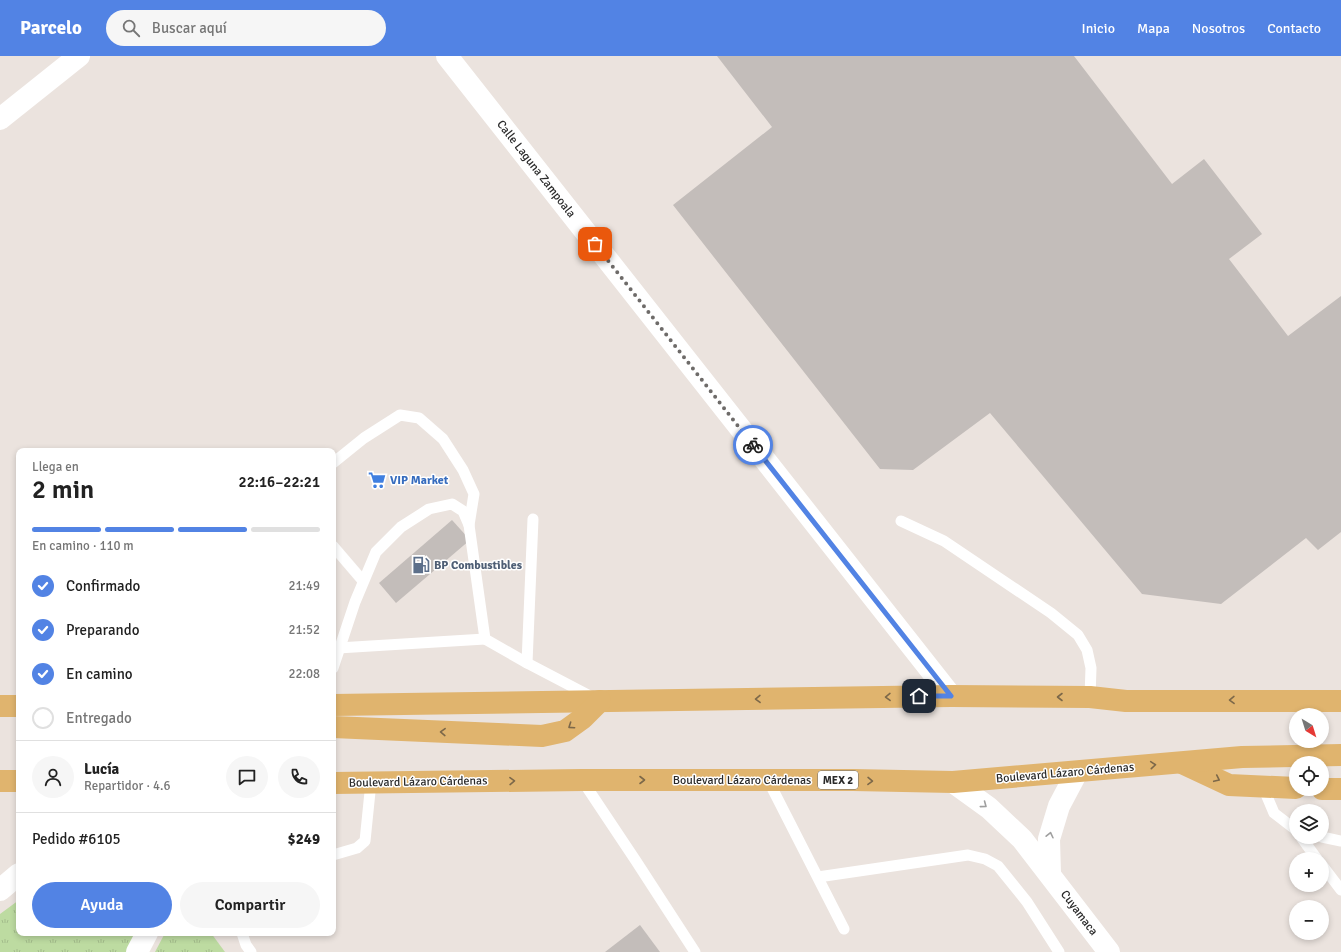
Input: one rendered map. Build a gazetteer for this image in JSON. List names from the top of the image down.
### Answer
{
  "streets": {
    "main road": ["Boulevard Lázaro Cárdenas", "MEX 2"],
    "street": ["Calle Laguna Zampoala", "Cuyamaca"]
  },
  "crossings": [
    ["Boulevard Lázaro Cárdenas", "Cuyamaca"]
  ],
  "one_way": ["Cuyamaca"],
  "places": {
    "supermarket": ["VIP Market"],
    "fuel station": ["BP Combustibles"]
  },
  "north": "bottom right",
  "page": {
    "header": "Parcelo",
    "search": "Buscar aquí",
    "nav": [
      "Inicio",
      "Mapa",
      "Nosotros",
      "Contacto"
    ],
    "heading": ["2 min", "Llega en", "22:16–22:21"],
    "panel": [
      "Lucía",
      "Repartidor · 4.6",
      "Pedido #6105",
      "$249"
    ],
    "bar": "En camino · 110 m",
    "list": [
      ["Confirmado", "21:49"],
      ["Preparando", "21:52"],
      ["En camino", "22:08"],
      "Entregado"
    ],
    "map_buttons": ["+", "−"],
    "buttons": ["Ayuda", "Compartir"]
  }
}
